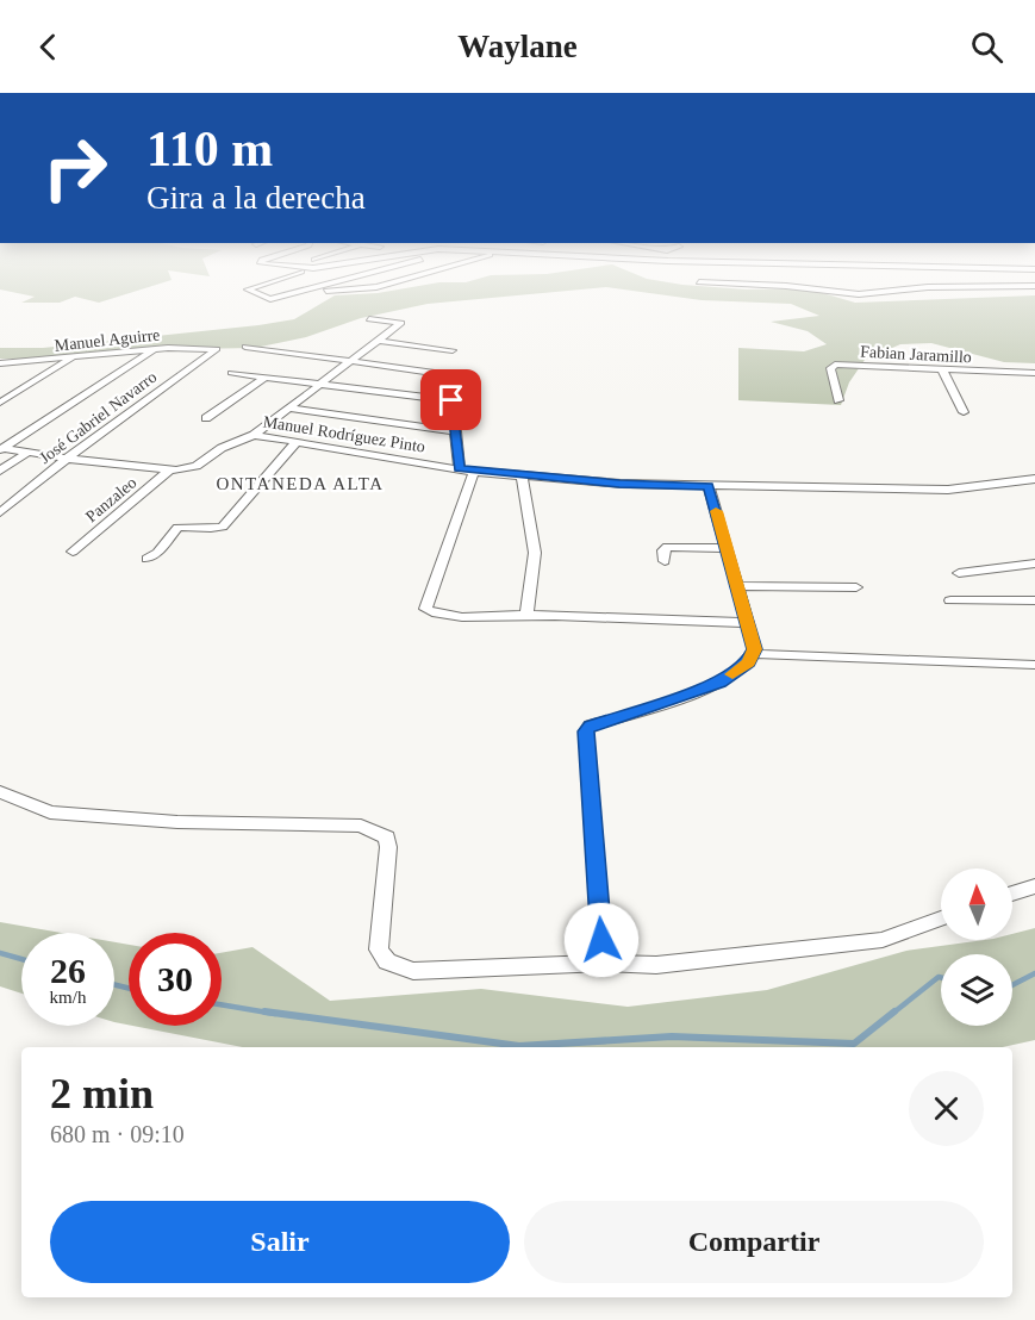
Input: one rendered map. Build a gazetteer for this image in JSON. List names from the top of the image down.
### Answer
{
  "streets": {
    "street": [
      "Manuel Aguirre",
      "Fabian Jaramillo",
      "José Gabriel Navarro",
      "Manuel Rodríguez Pinto",
      "Panzaleo"
    ]
  },
  "crossings": [
    ["Manuel Aguirre", "José Gabriel Navarro"],
    ["José Gabriel Navarro", "Manuel Rodríguez Pinto"],
    ["Manuel Rodríguez Pinto", "Panzaleo"]
  ],
  "districts": ["ONTANEDA ALTA"],
  "north": "top",
  "page": {
    "header": "Waylane",
    "turn": ["110 m", "Gira a la derecha"],
    "speed": "26 km/h",
    "limit": "30",
    "heading": ["2 min", "680 m · 09:10"],
    "buttons": ["Salir", "Compartir"]
  }
}
